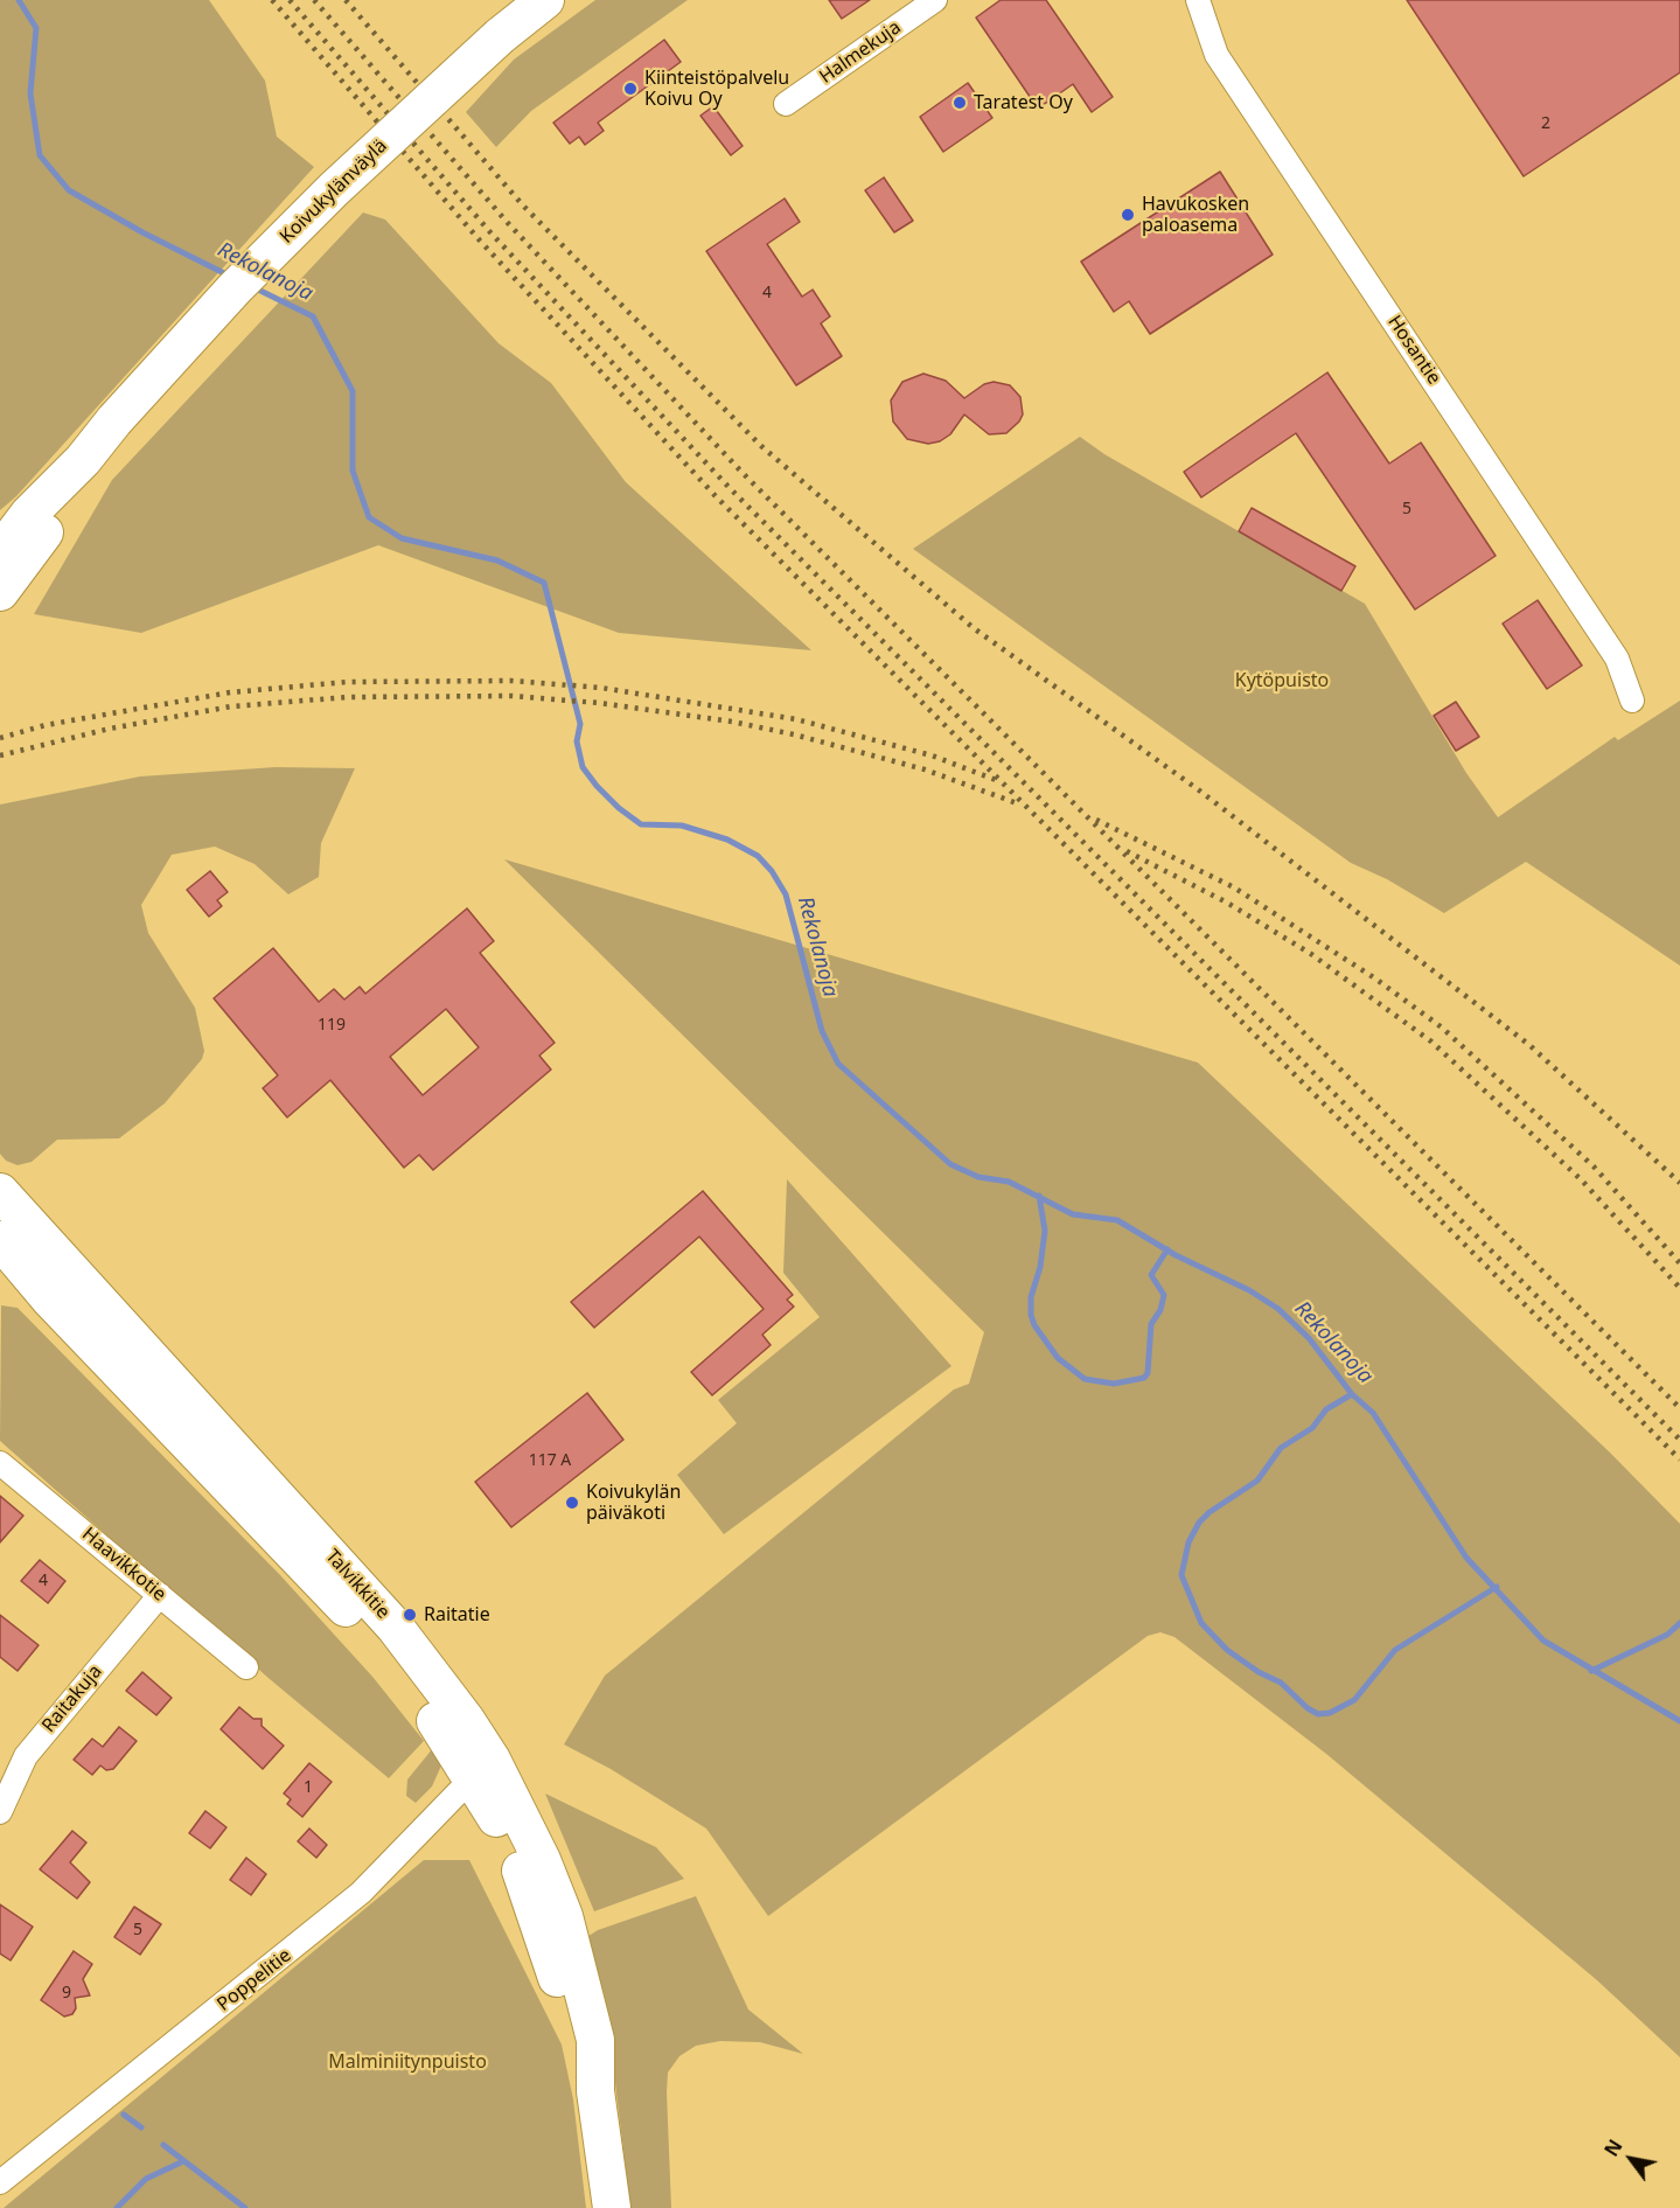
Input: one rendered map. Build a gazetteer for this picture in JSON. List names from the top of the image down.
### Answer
{
  "streets": {
    "main road": ["Koivukylänväylä", "Talvikkitie"],
    "street": [
      "Halmekuja",
      "Hosantie",
      "Haavikkotie",
      "Raitakuja",
      "Poppelitie"
    ]
  },
  "crossings": [
    ["Haavikkotie", "Raitakuja"],
    ["Talvikkitie", "Poppelitie"]
  ],
  "water": ["Rekolanoja"],
  "parks": ["Kytöpuisto", "Malminiitynpuisto"],
  "places": [
    "Kiinteistöpalvelu Koivu Oy",
    "Taratest Oy",
    "Havukosken paloasema",
    "Koivukylän päiväkoti",
    "Raitatie"
  ],
  "house_numbers": [
    "2",
    "4",
    "5",
    "119",
    "117 A",
    "4",
    "1",
    "5",
    "9"
  ],
  "north": "top left"
}
